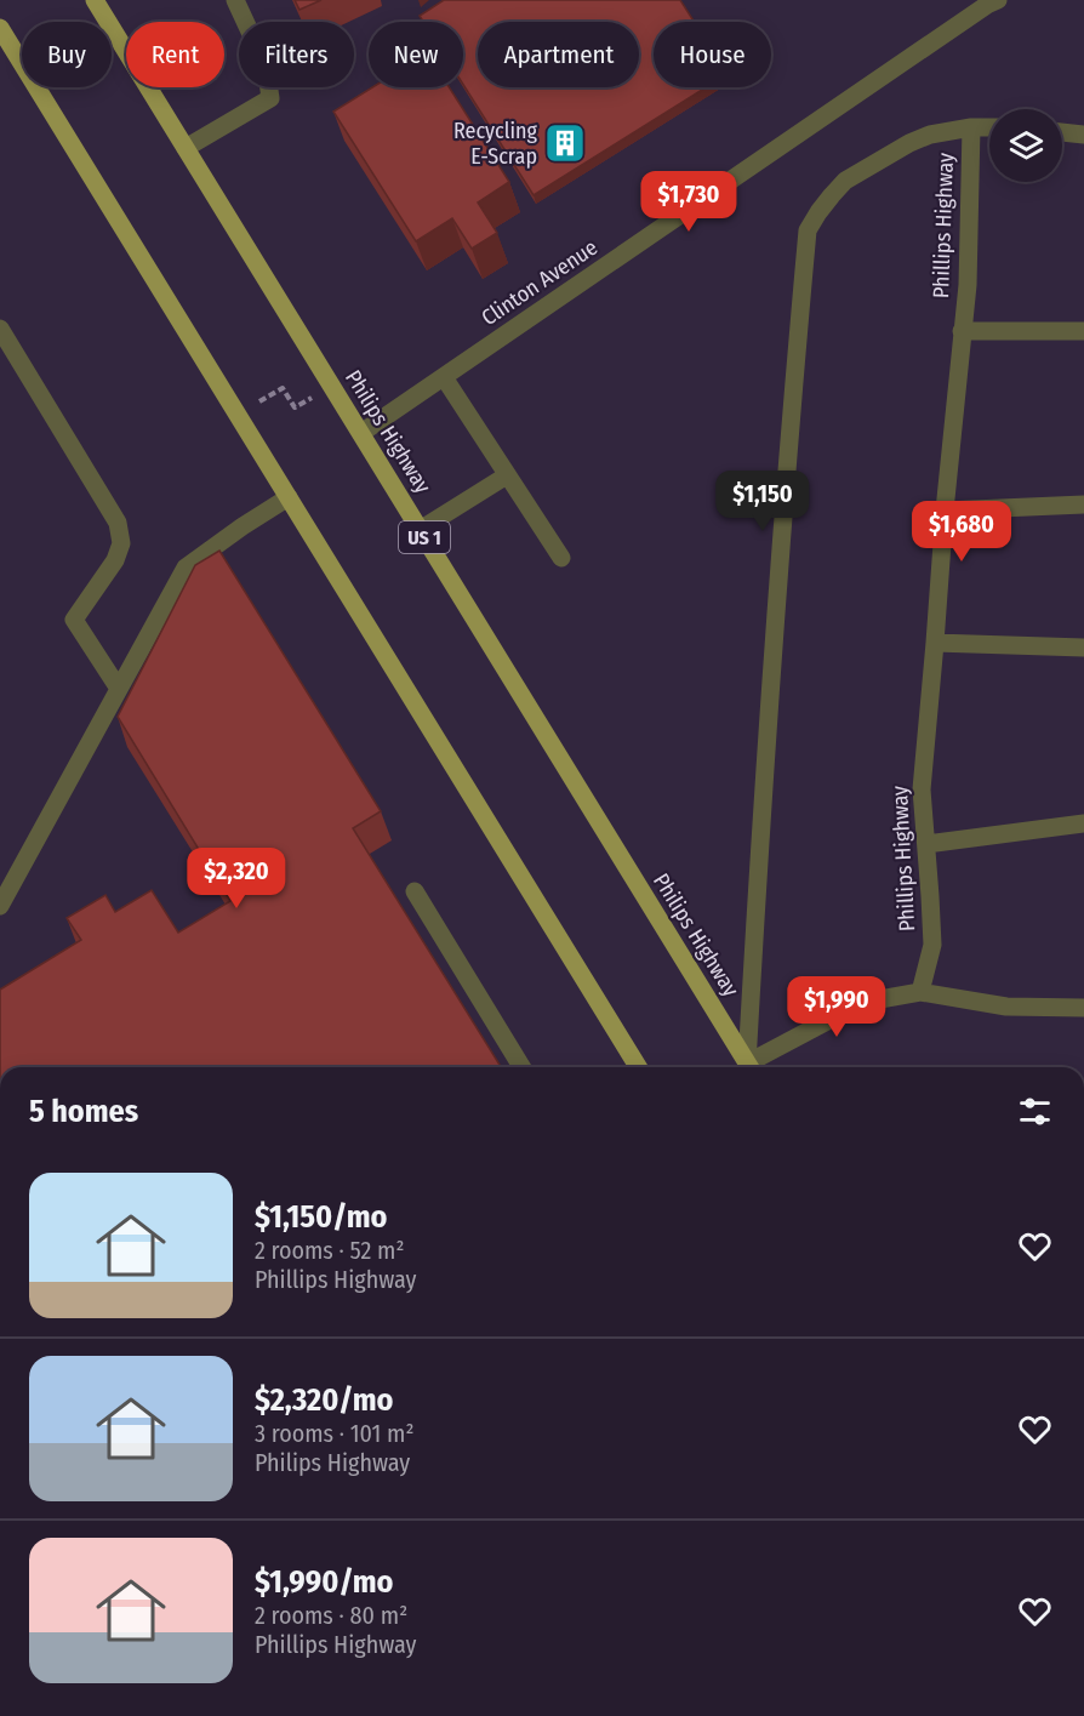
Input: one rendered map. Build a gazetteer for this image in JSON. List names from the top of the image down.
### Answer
{
  "streets": {
    "main road": ["Philips Highway", "US 1"],
    "street": ["Phillips Highway", "Clinton Avenue"]
  },
  "crossings": [
    ["Clinton Avenue", "Philips Highway"]
  ],
  "places": {
    "building": ["Recycling E-Scrap"]
  },
  "page": {
    "chip": [
      "Buy",
      "Rent",
      "Filters",
      "New",
      "Apartment",
      "House"
    ],
    "price": [
      "$1,730",
      "$1,150",
      "$1,680",
      "$2,320",
      "$1,990"
    ],
    "heading": "5 homes",
    "list": [
      {
        "name": "$1,150/mo",
        "note": "2 rooms · 52 m² · Phillips Highway"
      },
      {
        "name": "$2,320/mo",
        "note": "3 rooms · 101 m² · Philips Highway"
      },
      {
        "name": "$1,990/mo",
        "note": "2 rooms · 80 m² · Phillips Highway"
      }
    ]
  }
}
